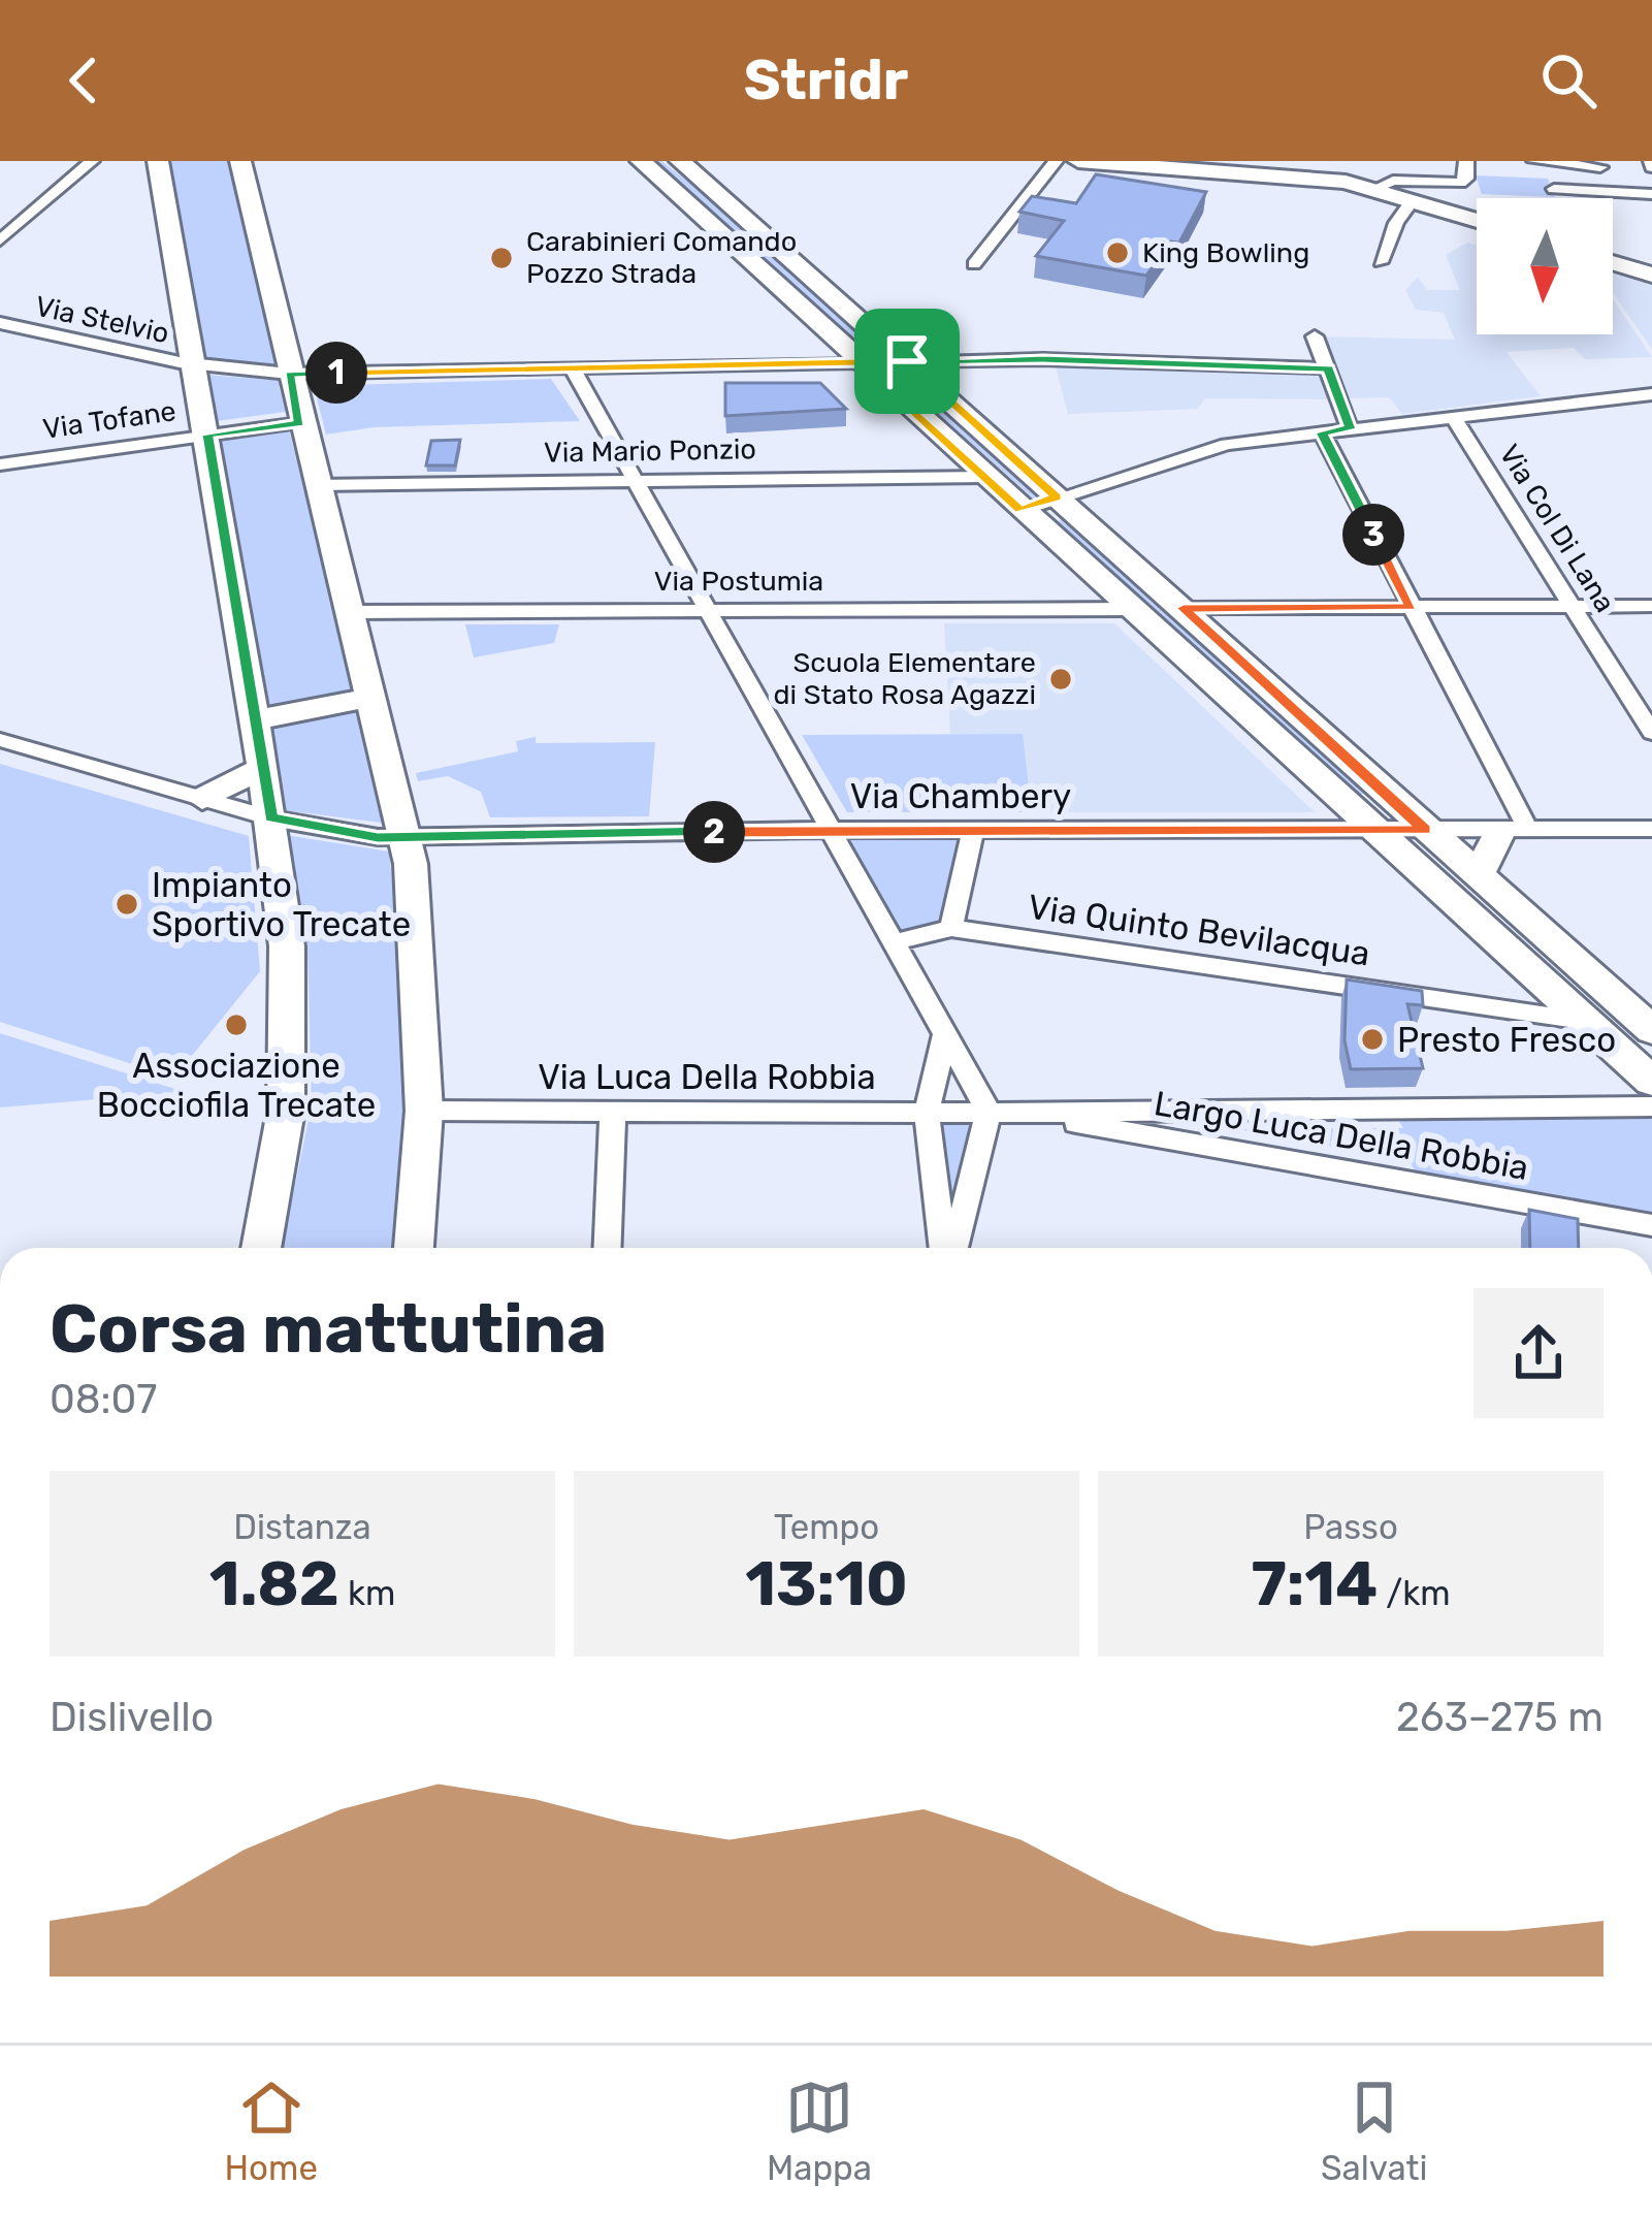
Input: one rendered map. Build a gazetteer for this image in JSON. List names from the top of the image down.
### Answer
{
  "streets": {
    "street": [
      "Via Stelvio",
      "Via Tofane",
      "Via Mario Ponzio",
      "Via Col Di Lana",
      "Via Postumia",
      "Via Chambery",
      "Via Quinto Bevilacqua",
      "Via Luca Della Robbia",
      "Largo Luca Della Robbia"
    ]
  },
  "crossings": [
    ["Via Luca Della Robbia", "Largo Luca Della Robbia"]
  ],
  "places": [
    "King Bowling",
    "Carabinieri Comando Pozzo Strada",
    "Scuola Elementare di Stato Rosa Agazzi",
    "Impianto Sportivo Trecate",
    "Associazione Bocciofila Trecate",
    "Presto Fresco"
  ],
  "north": "bottom",
  "page": {
    "header": "Stridr",
    "pins": ["1", "3", "2"],
    "heading": ["Corsa mattutina", "08:07"],
    "stats": [
      ["Distanza", "1.82 km"],
      ["Tempo", "13:10"],
      ["Passo", "7:14 /km"]
    ],
    "chart": ["Dislivello", "263–275 m"],
    "tabs": ["Home", "Mappa", "Salvati"]
  }
}
